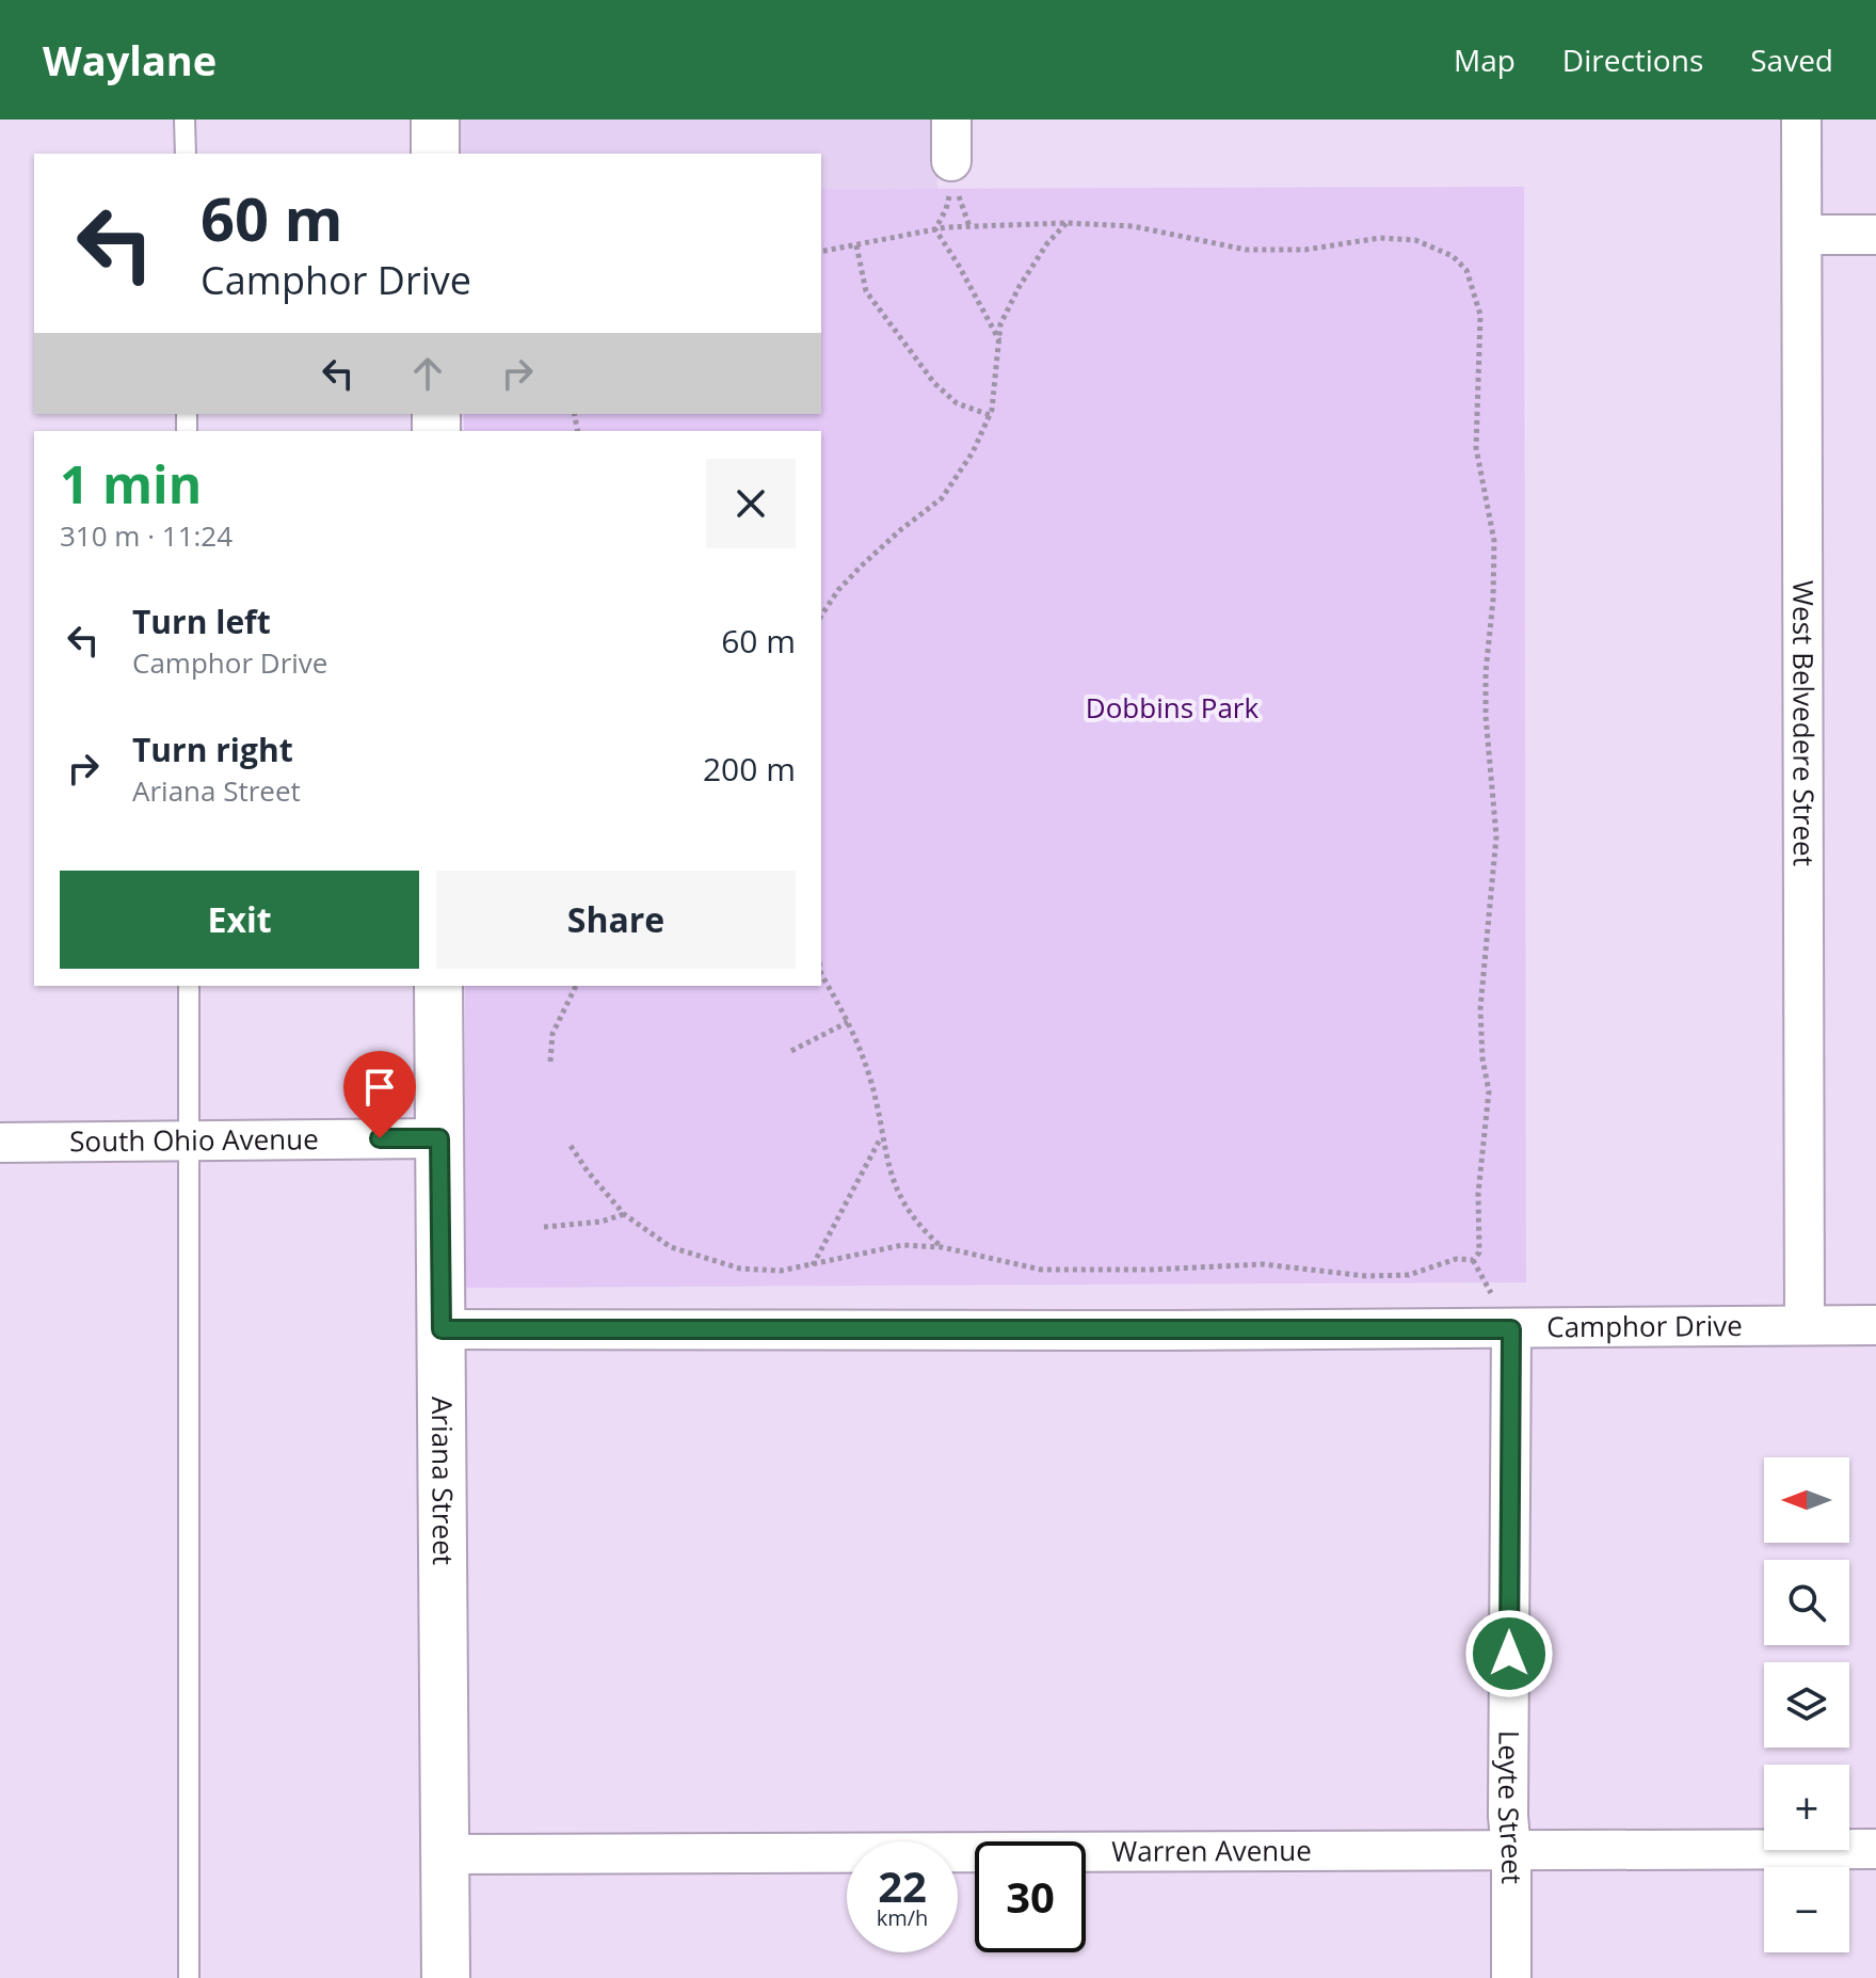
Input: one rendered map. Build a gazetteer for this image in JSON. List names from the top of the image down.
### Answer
{
  "streets": {
    "street": [
      "West Belvedere Street",
      "South Ohio Avenue",
      "Camphor Drive",
      "Ariana Street",
      "Leyte Street",
      "Warren Avenue"
    ]
  },
  "crossings": [
    ["West Belvedere Street", "Camphor Drive"],
    ["South Ohio Avenue", "Ariana Street"],
    ["Camphor Drive", "Ariana Street"],
    ["Camphor Drive", "Leyte Street"],
    ["Ariana Street", "Warren Avenue"],
    ["Leyte Street", "Warren Avenue"]
  ],
  "parks": ["Dobbins Park"],
  "north": "left",
  "page": {
    "header": "Waylane",
    "nav": ["Map", "Directions", "Saved"],
    "turn": ["60 m", "Camphor Drive"],
    "heading": ["1 min", "310 m · 11:24"],
    "list": [
      {
        "name": "Turn left",
        "note": "Camphor Drive",
        "value": "60 m"
      },
      {
        "name": "Turn right",
        "note": "Ariana Street",
        "value": "200 m"
      }
    ],
    "buttons": ["Exit", "Share"],
    "map_buttons": ["+", "−"],
    "speed": "22 km/h",
    "limit": "30"
  }
}
